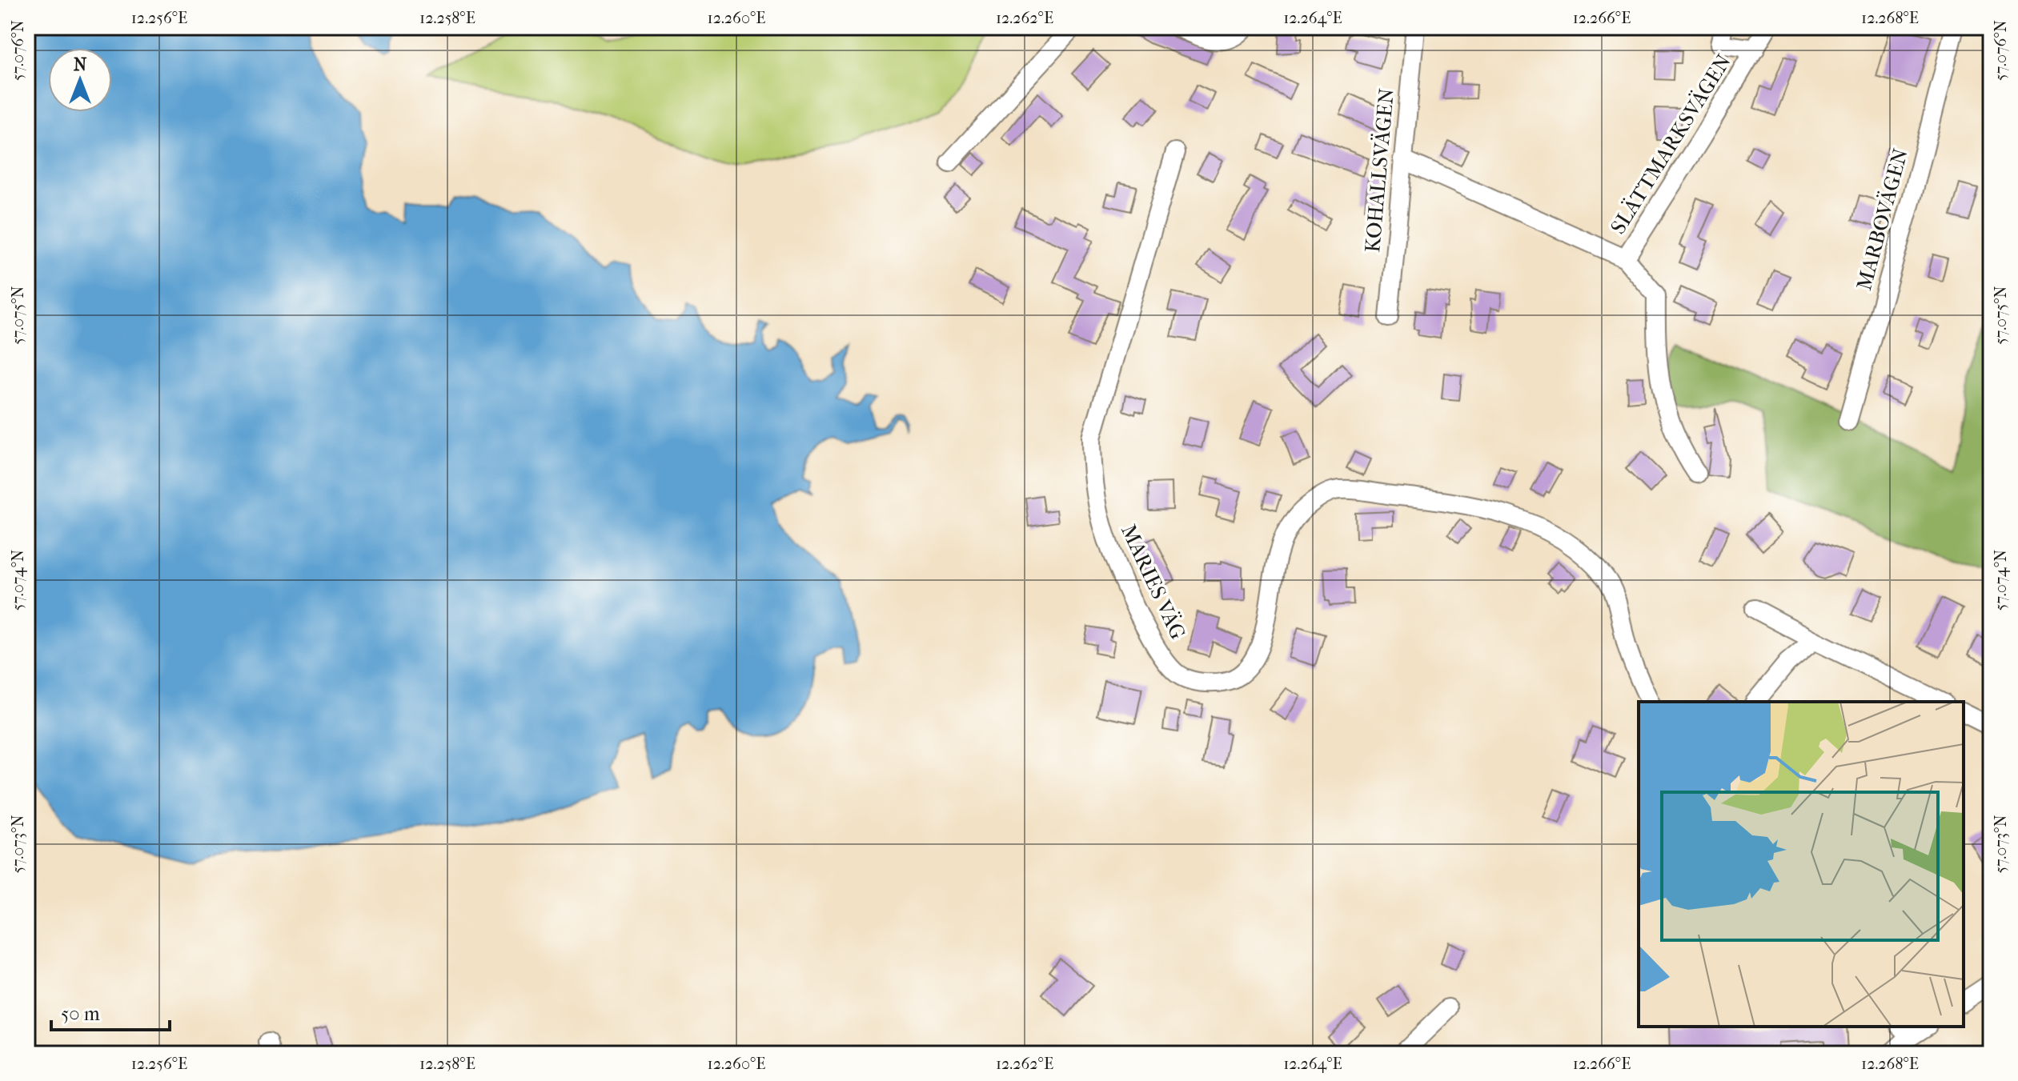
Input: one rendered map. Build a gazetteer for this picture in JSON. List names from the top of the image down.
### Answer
{
  "streets": {
    "street": [
      "SLÄTTMARKSVÄGEN",
      "KOHALLSVÄGEN",
      "MARBOVÄGEN",
      "MARIES VÄG"
    ]
  },
  "scale_bar": "50 m",
  "north": "top",
  "coordinates": [
    "12.256°E",
    "12.258°E",
    "12.260°E",
    "12.262°E",
    "12.264°E",
    "12.266°E",
    "12.268°E",
    "57.076°N",
    "57.075°N",
    "57.074°N",
    "57.073°N"
  ]
}
